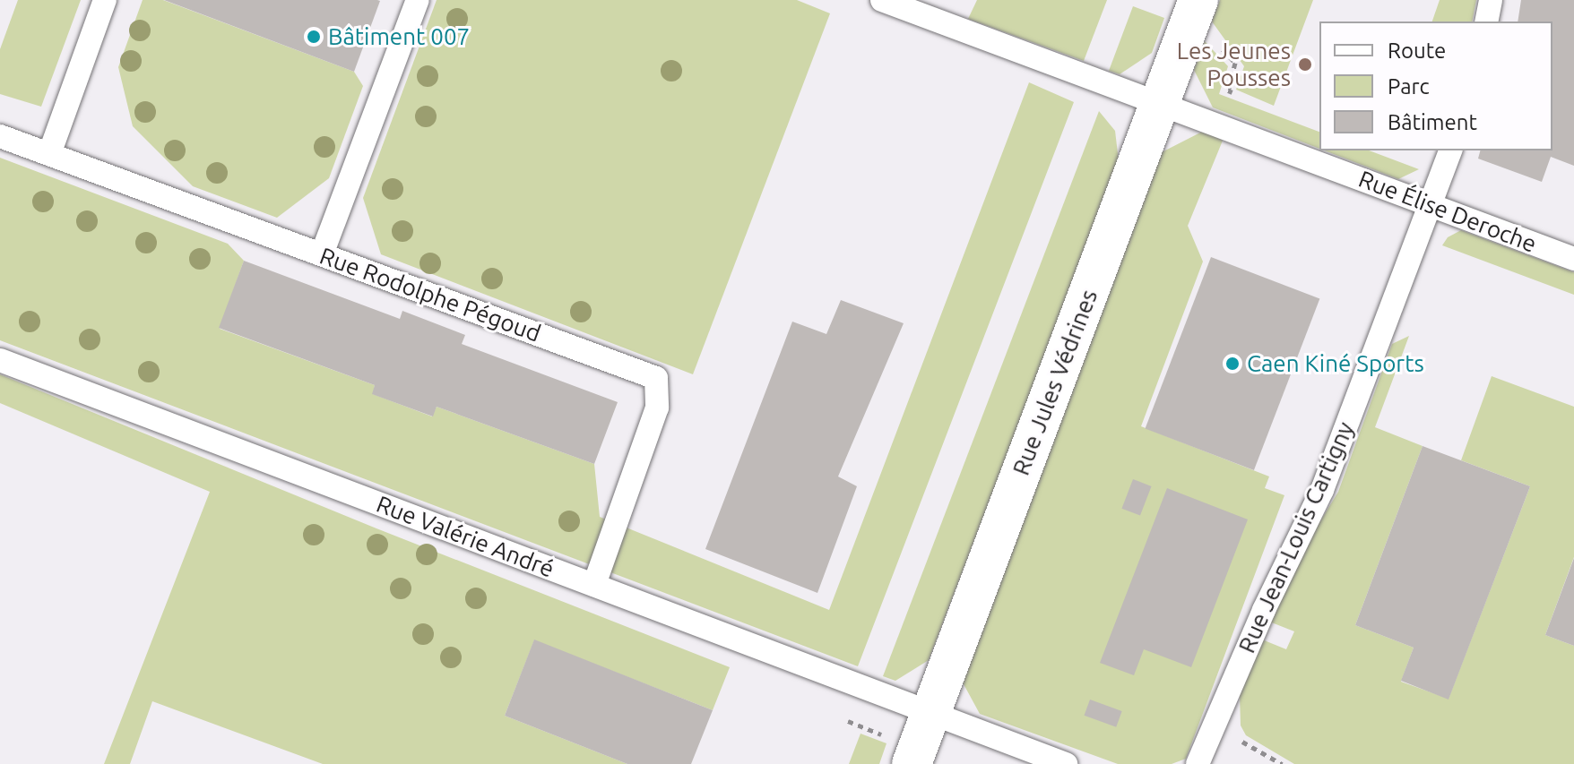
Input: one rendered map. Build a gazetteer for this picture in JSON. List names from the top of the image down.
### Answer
{
  "streets": {
    "street": ["Rue Jules Védrines"],
    "lane": [
      "Rue Élise Deroche",
      "Rue Rodolphe Pégoud",
      "Rue Valérie André",
      "Rue Jean-Louis Cartigny"
    ]
  },
  "crossings": [
    ["Rue Élise Deroche", "Rue Jules Védrines"],
    ["Rue Élise Deroche", "Rue Jean-Louis Cartigny"],
    ["Rue Rodolphe Pégoud", "Rue Valérie André"],
    ["Rue Jules Védrines", "Rue Valérie André"]
  ],
  "places": ["Bâtiment 007", "Les Jeunes Pousses", "Caen Kiné Sports"],
  "legend": ["Route", "Parc", "Bâtiment"]
}
